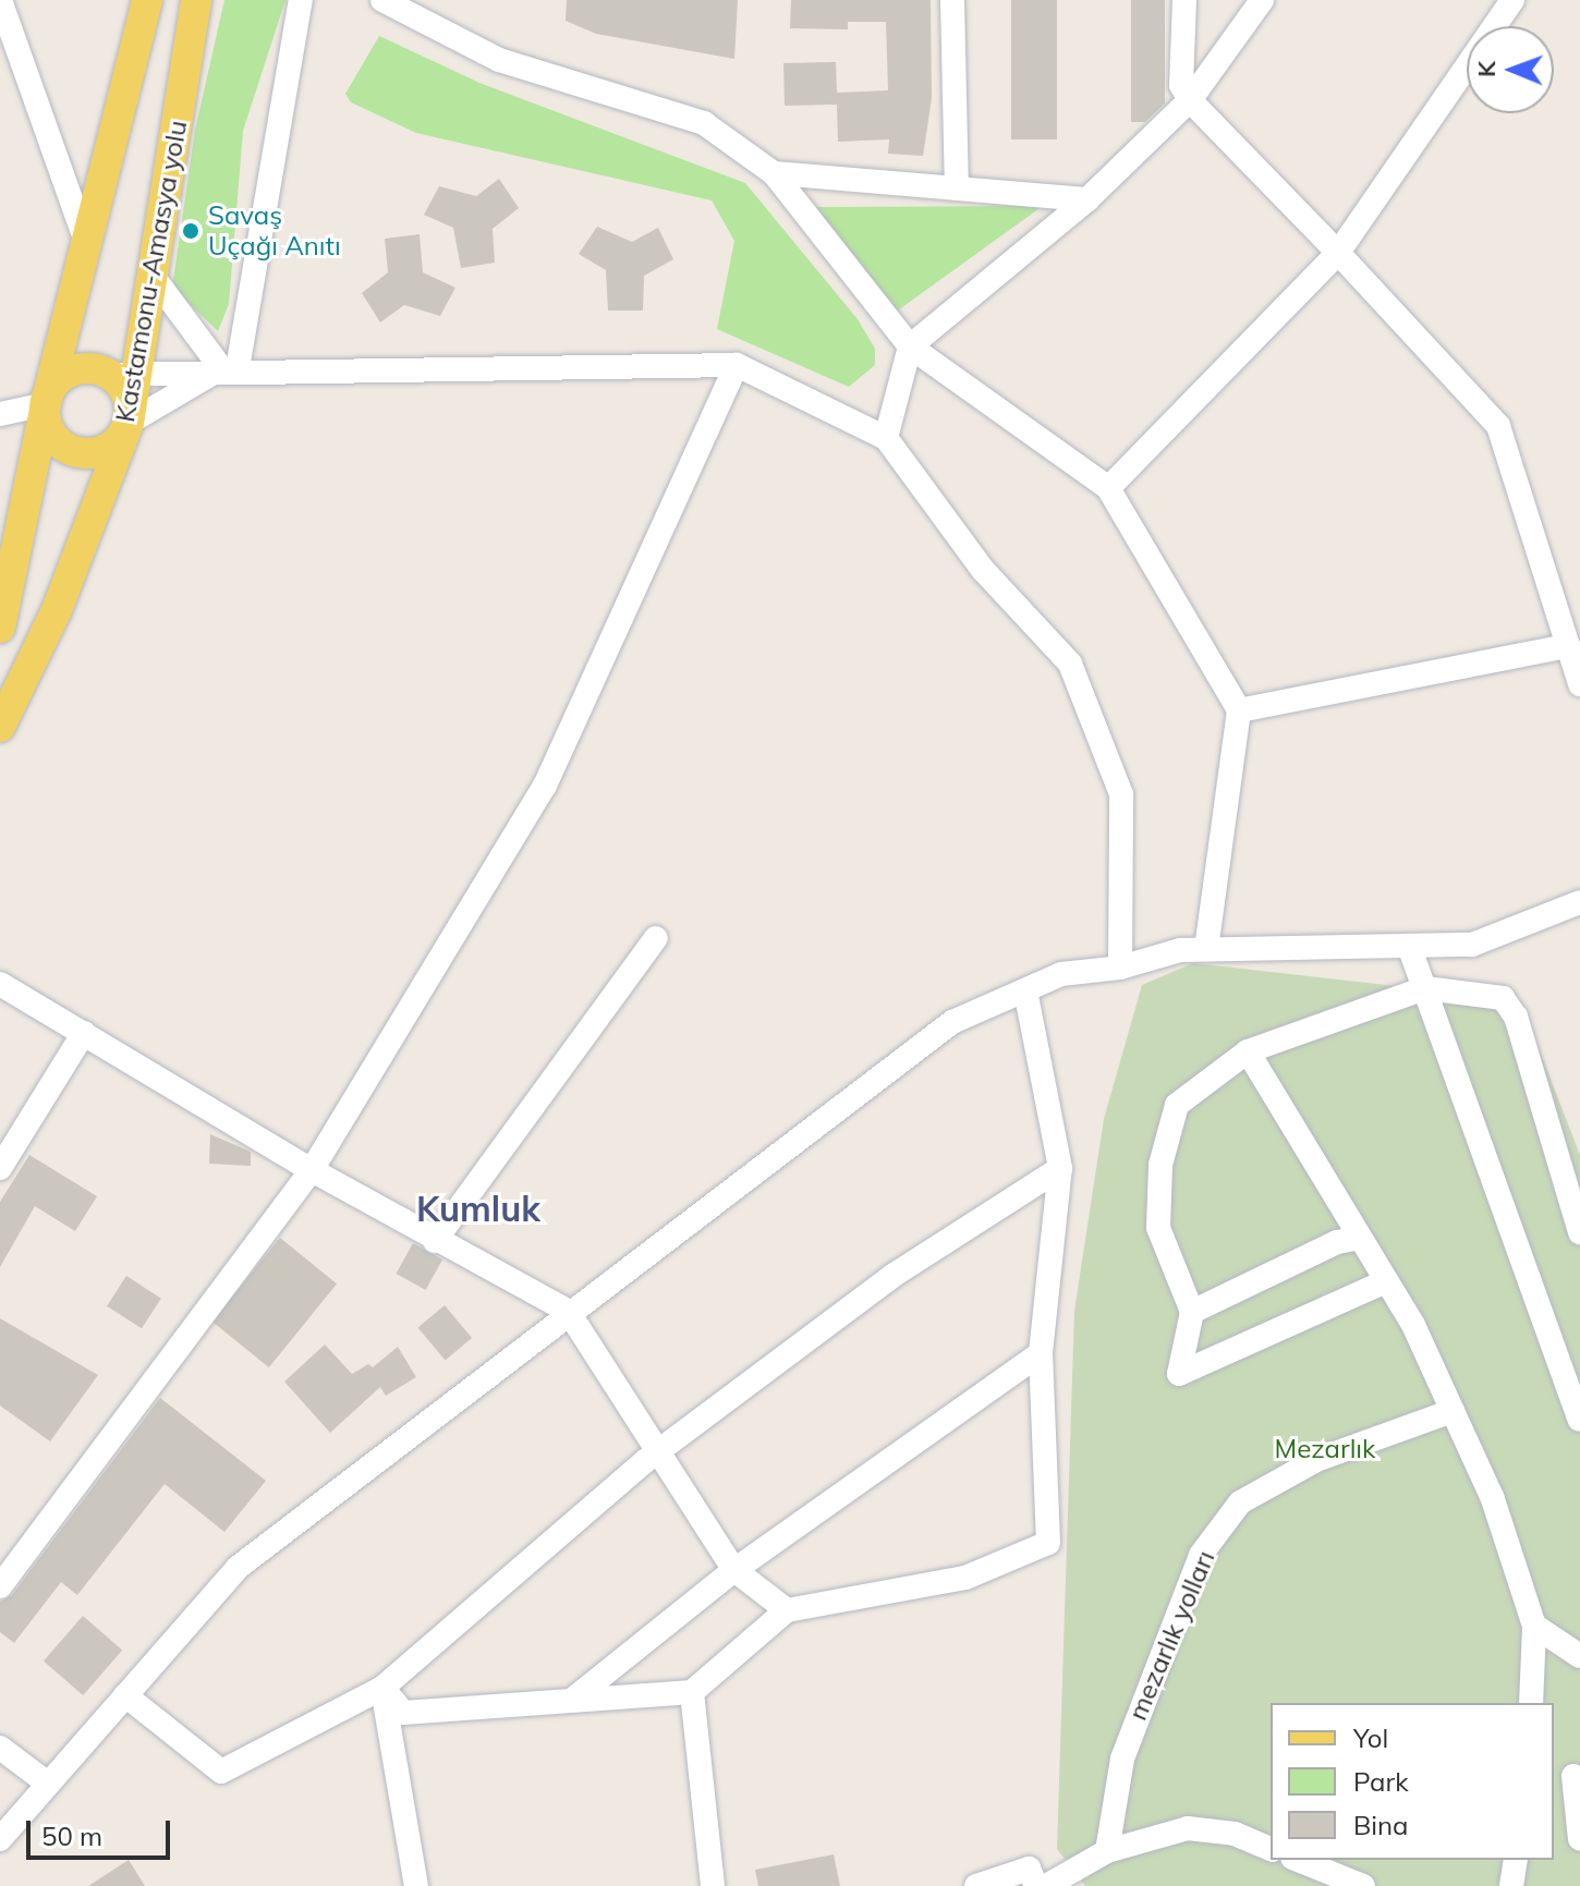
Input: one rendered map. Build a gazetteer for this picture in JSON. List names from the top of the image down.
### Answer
{
  "streets": {
    "main road": ["Kastamonu-Amasya yolu"],
    "street": ["mezarlık yolları"]
  },
  "districts": ["Kumluk"],
  "parks": ["Mezarlık"],
  "places": ["Savaş Uçağı Anıtı"],
  "legend": ["Yol", "Park", "Bina"],
  "scale_bar": "50 m",
  "north": "left"
}
